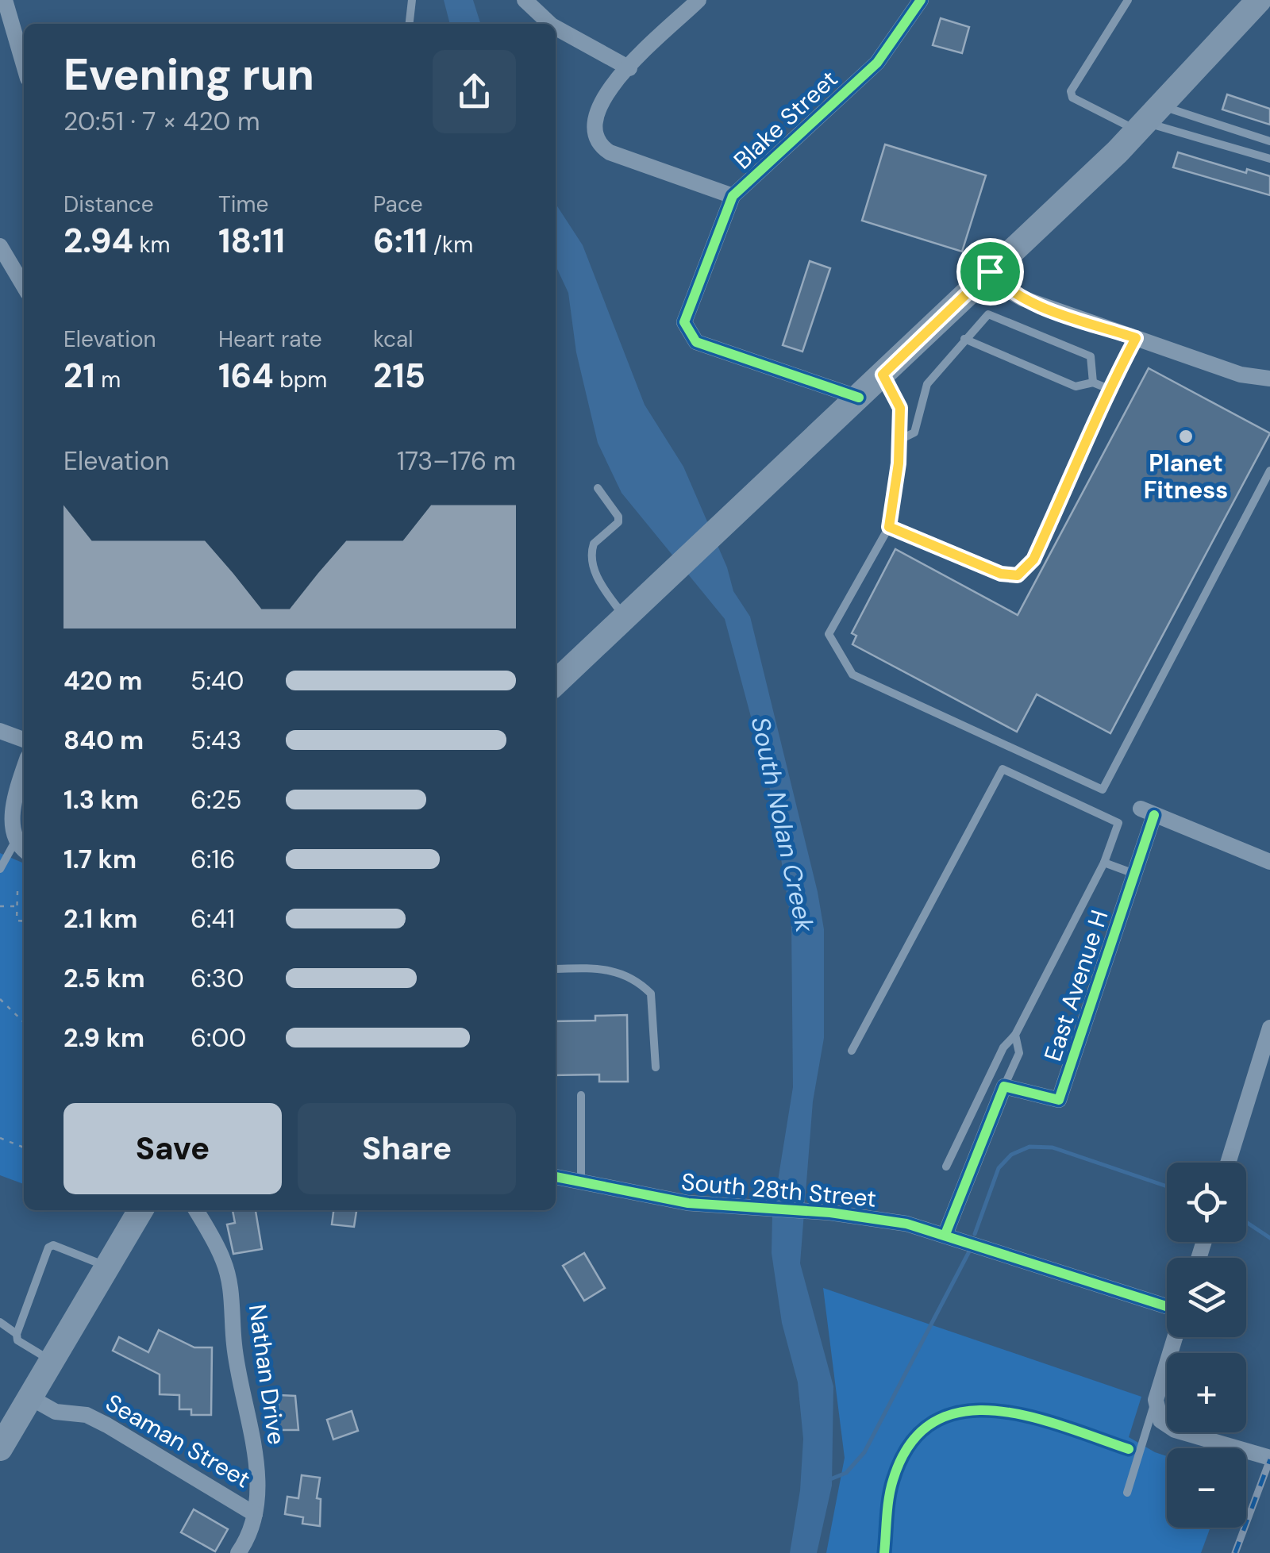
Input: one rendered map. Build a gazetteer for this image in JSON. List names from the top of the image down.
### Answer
{
  "streets": {
    "street": [
      "Blake Street",
      "East Avenue H",
      "South 28th Street",
      "Nathan Drive",
      "Seaman Street"
    ]
  },
  "crossings": [
    ["Nathan Drive", "Seaman Street"]
  ],
  "water": ["South Nolan Creek"],
  "places": ["Planet Fitness"],
  "page": {
    "heading": ["Evening run", "20:51 · 7 × 420 m"],
    "stats": [
      ["Distance", "2.94 km"],
      ["Time", "18:11"],
      ["Pace", "6:11 /km"],
      ["Elevation", "21 m"],
      ["Heart rate", "164 bpm"],
      ["kcal", "215"]
    ],
    "chart": ["Elevation", "173–176 m"],
    "list": [
      {
        "name": "420 m",
        "note": "5:40"
      },
      {
        "name": "840 m",
        "note": "5:43"
      },
      {
        "name": "1.3 km",
        "note": "6:25"
      },
      {
        "name": "1.7 km",
        "note": "6:16"
      },
      {
        "name": "2.1 km",
        "note": "6:41"
      },
      {
        "name": "2.5 km",
        "note": "6:30"
      },
      {
        "name": "2.9 km",
        "note": "6:00"
      }
    ],
    "buttons": ["Save", "Share"],
    "map_buttons": ["+", "−"]
  }
}
